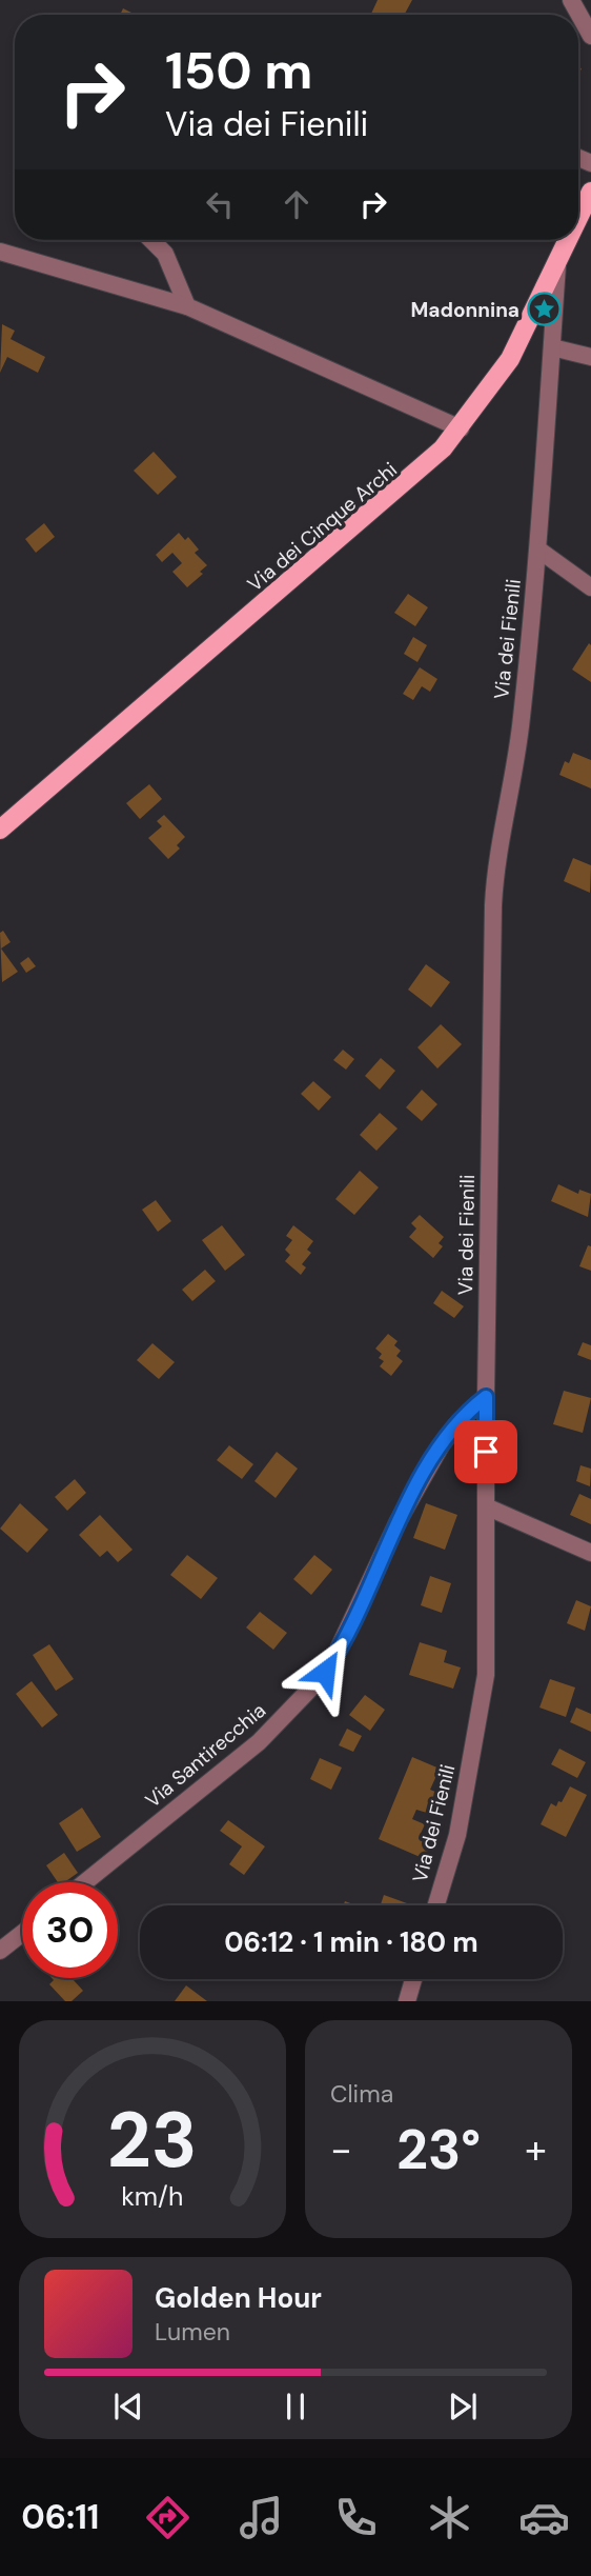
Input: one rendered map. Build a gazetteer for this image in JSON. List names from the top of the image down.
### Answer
{
  "streets": {
    "main road": ["Via dei Cinque Archi"],
    "street": ["Via dei Fienili", "Via Santirecchia"]
  },
  "crossings": [
    ["Via dei Cinque Archi", "Via dei Fienili"],
    ["Via dei Fienili", "Via Santirecchia"]
  ],
  "places": {
    "place": ["Madonnina"]
  },
  "page": {
    "turn": ["150 m", "Via dei Fienili"],
    "limit": "30",
    "trip": "06:12 · 1 min · 180 m",
    "tile": "Clima",
    "heat": ["−", "23°", "+"],
    "song": ["Golden Hour", "Lumen"],
    "tabs": "06:11",
    "gauge": ["23", "km/h"]
  }
}
